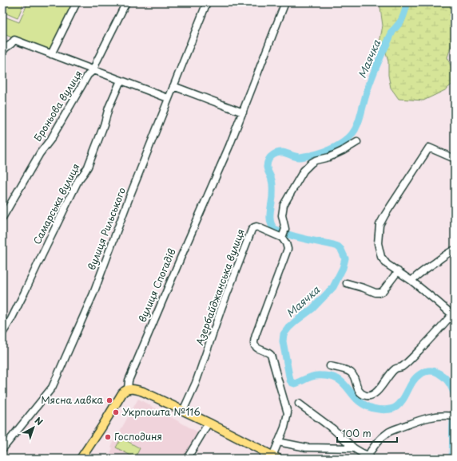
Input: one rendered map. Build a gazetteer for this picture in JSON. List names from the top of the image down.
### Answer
{
  "streets": {
    "main road": ["вулиця Спогадів"],
    "street": [
      "Броньова вулиця",
      "Самарська вулиця",
      "вулиця Рильського",
      "Азербайджанська вулиця"
    ]
  },
  "water": ["Маячка"],
  "places": ["Мясна лавка", "Укрпошта №116", "Господиня"],
  "scale_bar": "100 m",
  "north": "top right"
}
